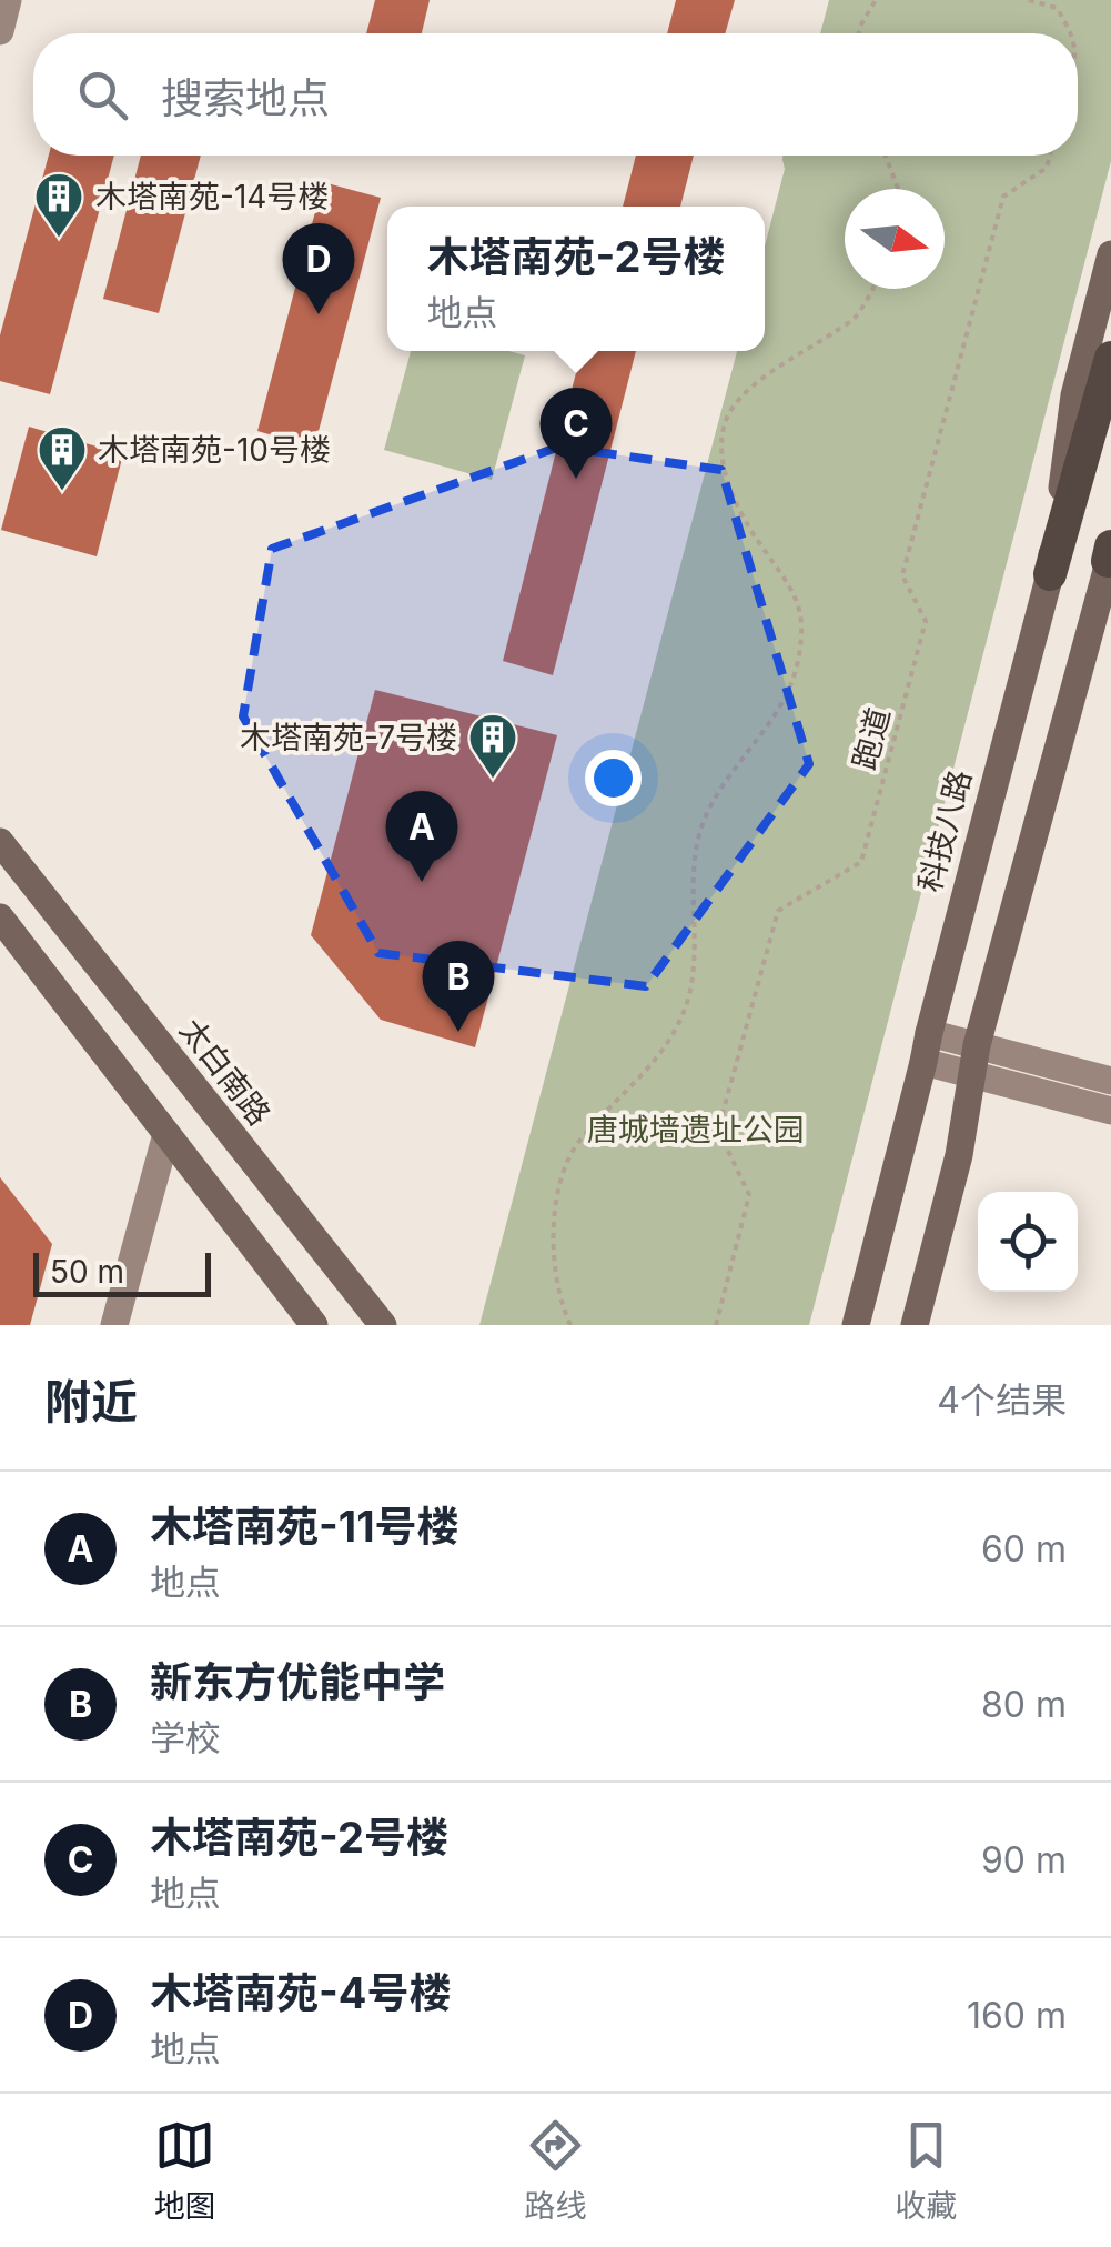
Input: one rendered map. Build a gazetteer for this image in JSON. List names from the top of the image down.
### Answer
{
  "streets": {
    "highway": ["科技八路"],
    "main road": ["太白南路"],
    "path": ["跑道"]
  },
  "parks": ["唐城墙遗址公园"],
  "places": {
    "building": ["木塔南苑-14号楼", "木塔南苑-10号楼", "木塔南苑-7号楼"]
  },
  "scale_bar": "50 m",
  "north": "right",
  "page": {
    "search": "搜索地点",
    "popup": ["木塔南苑-2号楼", "地点"],
    "pins": [
      "D",
      "C",
      "A",
      "B"
    ],
    "scale": "50 m",
    "heading": ["附近", "4个结果"],
    "list": [
      {
        "mark": "A",
        "name": "木塔南苑-11号楼",
        "note": "地点",
        "value": "60 m"
      },
      {
        "mark": "B",
        "name": "新东方优能中学",
        "note": "学校",
        "value": "80 m"
      },
      {
        "mark": "C",
        "name": "木塔南苑-2号楼",
        "note": "地点",
        "value": "90 m"
      },
      {
        "mark": "D",
        "name": "木塔南苑-4号楼",
        "note": "地点",
        "value": "160 m"
      }
    ],
    "nav": ["地图", "路线", "收藏"]
  }
}
